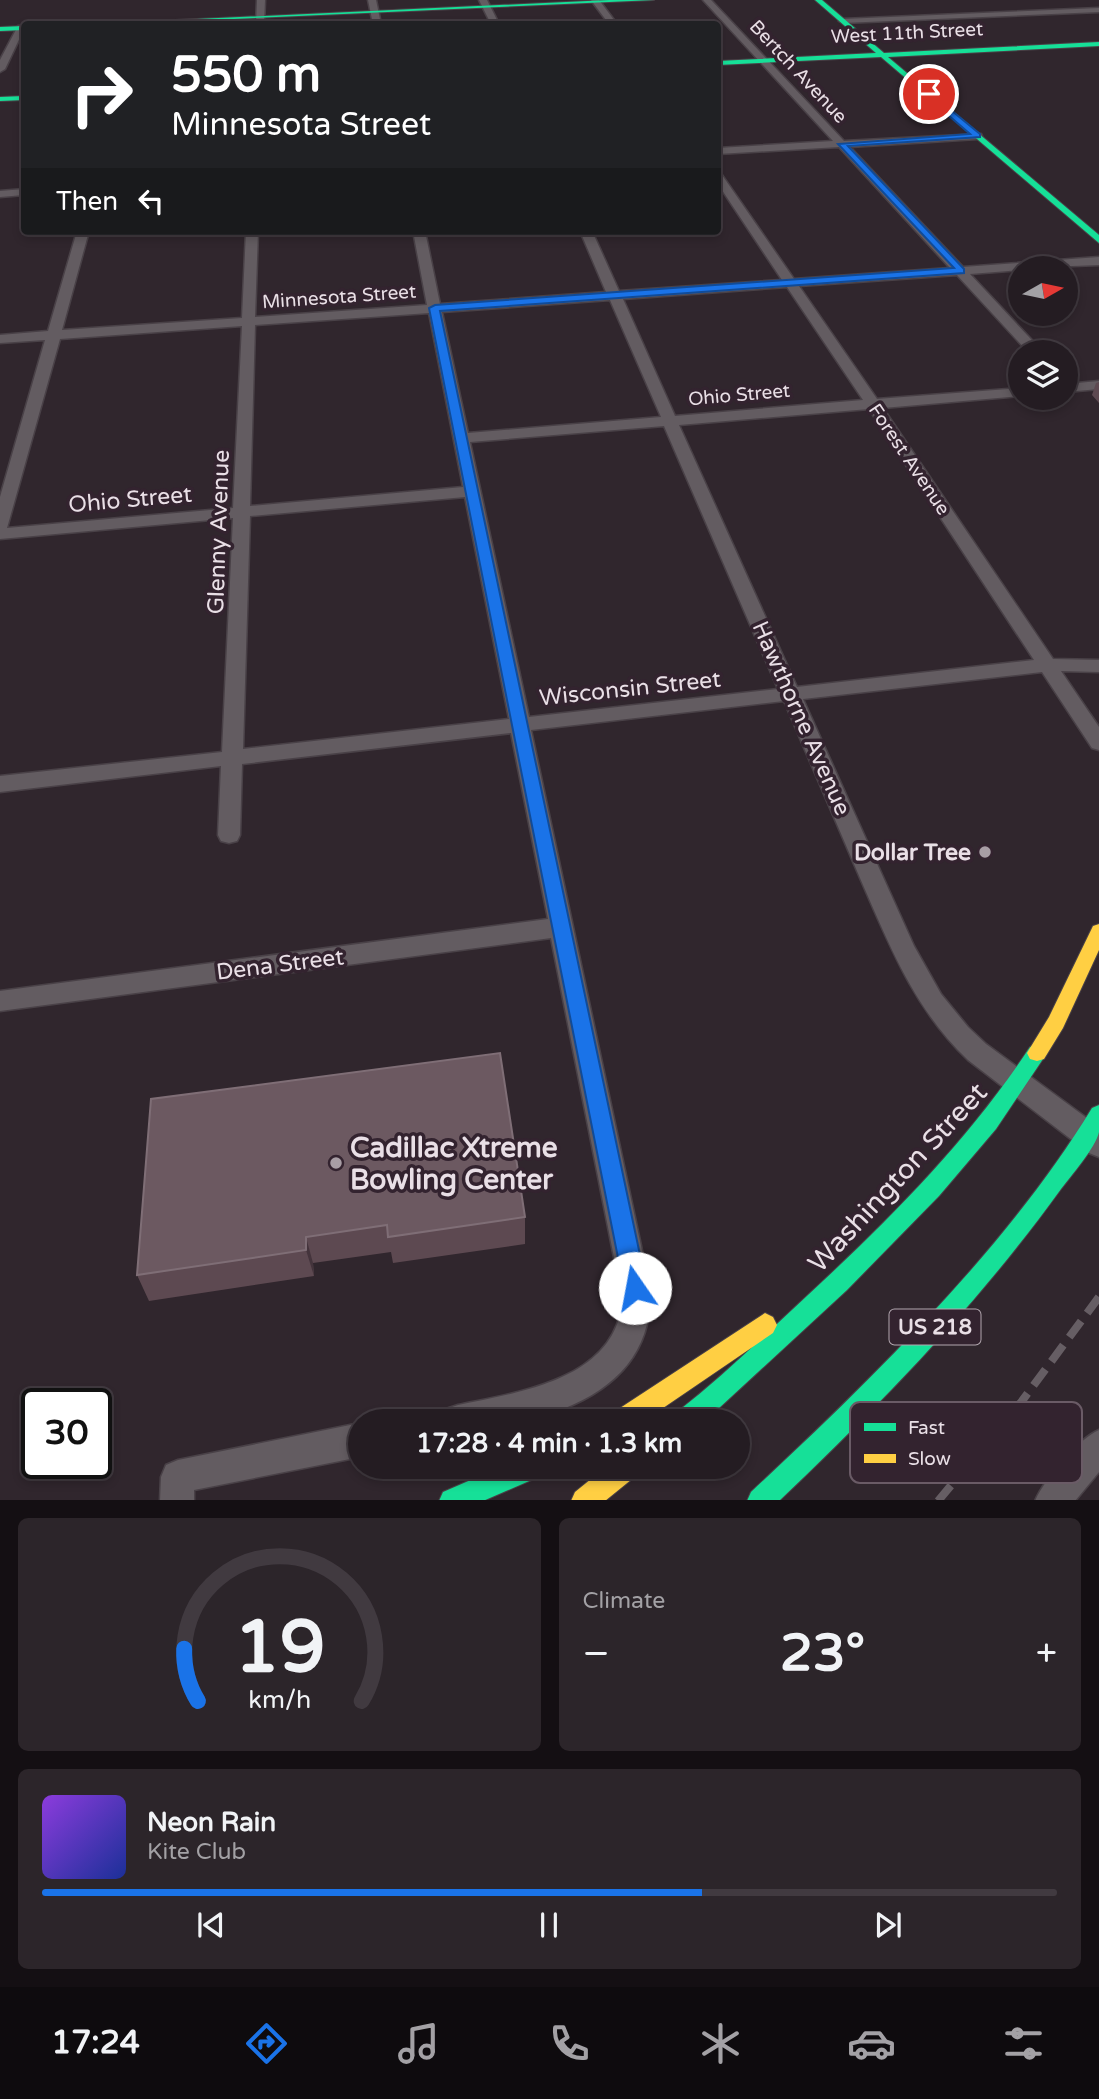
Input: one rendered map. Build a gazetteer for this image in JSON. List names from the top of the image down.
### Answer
{
  "streets": {
    "main road": ["West 11th Street", "Washington Street", "US 218"],
    "street": [
      "Bertch Avenue",
      "Minnesota Street",
      "Ohio Street",
      "Forest Avenue",
      "Glenny Avenue",
      "Wisconsin Street",
      "Hawthorne Avenue",
      "Dena Street"
    ]
  },
  "crossings": [
    ["West 11th Street", "Bertch Avenue"],
    ["Bertch Avenue", "Minnesota Street"],
    ["Minnesota Street", "Forest Avenue"],
    ["Minnesota Street", "Glenny Avenue"],
    ["Minnesota Street", "Hawthorne Avenue"],
    ["Ohio Street", "Forest Avenue"],
    ["Ohio Street", "Glenny Avenue"],
    ["Ohio Street", "Hawthorne Avenue"],
    ["Forest Avenue", "Wisconsin Street"],
    ["Glenny Avenue", "Wisconsin Street"],
    ["Wisconsin Street", "Hawthorne Avenue"],
    ["Hawthorne Avenue", "Washington Street"],
    ["Hawthorne Avenue", "US 218"]
  ],
  "places": ["Dollar Tree", "Cadillac Xtreme Bowling Center"],
  "legend": ["Fast", "Slow"],
  "north": "right",
  "page": {
    "turn": ["550 m", "Minnesota Street"],
    "then": "Then",
    "limit": "30",
    "trip": "17:28 · 4 min · 1.3 km",
    "tile": "Climate",
    "heat": ["−", "23°", "+"],
    "song": ["Neon Rain", "Kite Club"],
    "tabs": "17:24",
    "gauge": ["19", "km/h"]
  }
}
